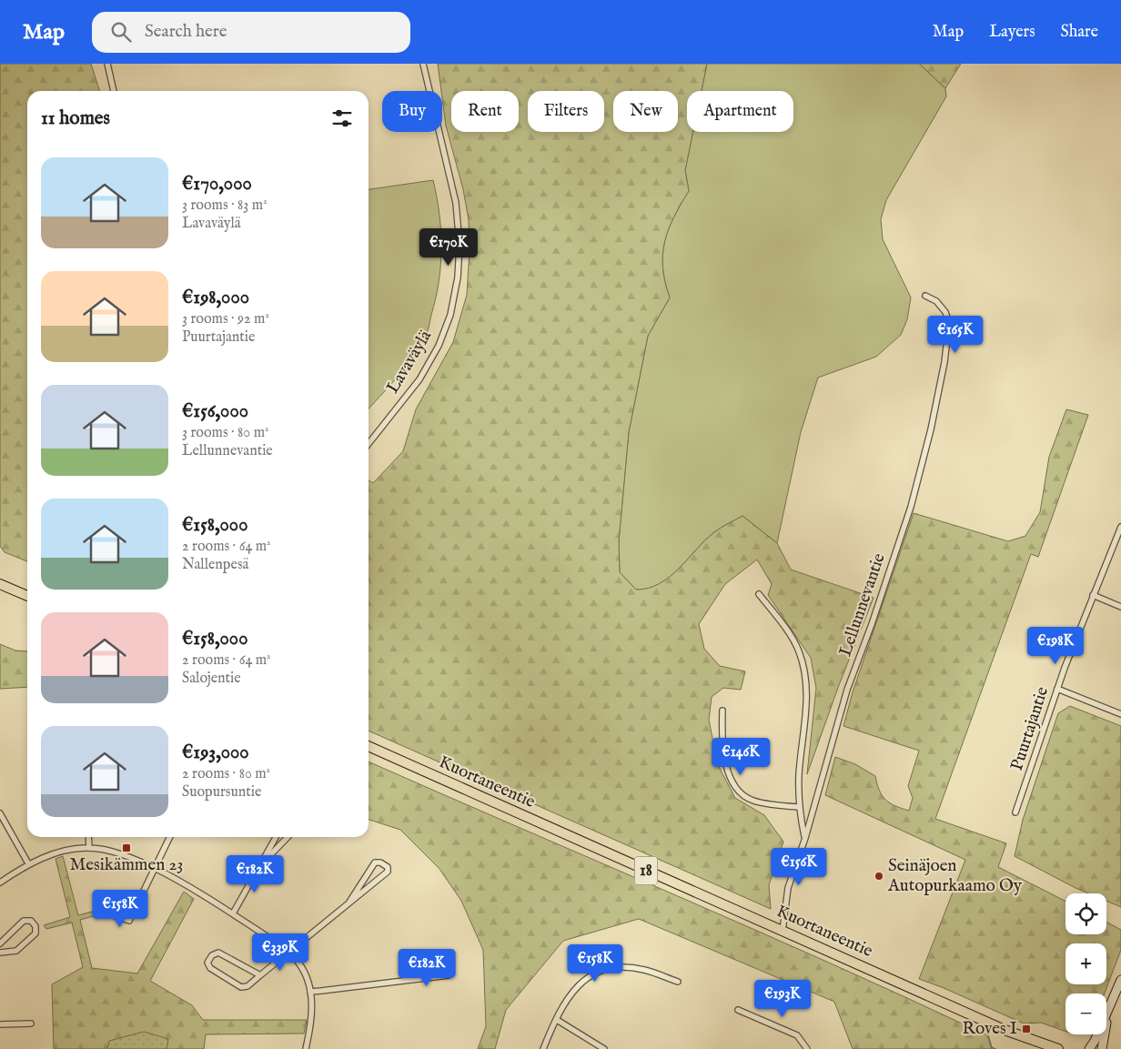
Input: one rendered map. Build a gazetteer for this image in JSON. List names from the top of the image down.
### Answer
{
  "streets": {
    "highway": ["Kuortaneentie", "18"],
    "street": ["Lavaväylä", "Lellunnevantie", "Puurtajantie"]
  },
  "crossings": [
    ["Lellunnevantie", "Kuortaneentie"]
  ],
  "places": {
    "transit": ["Mesikämmen 23", "Roves I"],
    "other": ["Seinäjoen Autopurkaamo Oy"]
  },
  "page": {
    "header": "Map",
    "search": "Search here",
    "nav": ["Map", "Layers", "Share"],
    "chip": [
      "Buy",
      "Rent",
      "Filters",
      "New",
      "Apartment"
    ],
    "heading": "11 homes",
    "list": [
      {
        "name": "€170,000",
        "note": "3 rooms · 83 m² · Lavaväylä"
      },
      {
        "name": "€198,000",
        "note": "3 rooms · 92 m² · Puurtajantie"
      },
      {
        "name": "€156,000",
        "note": "3 rooms · 80 m² · Lellunnevantie"
      },
      {
        "name": "€158,000",
        "note": "2 rooms · 64 m² · Nallenpesä"
      },
      {
        "name": "€158,000",
        "note": "2 rooms · 64 m² · Salojentie"
      },
      {
        "name": "€193,000",
        "note": "2 rooms · 80 m² · Suopursuntie"
      }
    ],
    "price": [
      "€170K",
      "€165K",
      "€198K",
      "€146K",
      "€156K",
      "€182K",
      "€158K",
      "€339K",
      "€158K",
      "€182K",
      "€193K"
    ],
    "map_buttons": ["+", "−"]
  }
}
